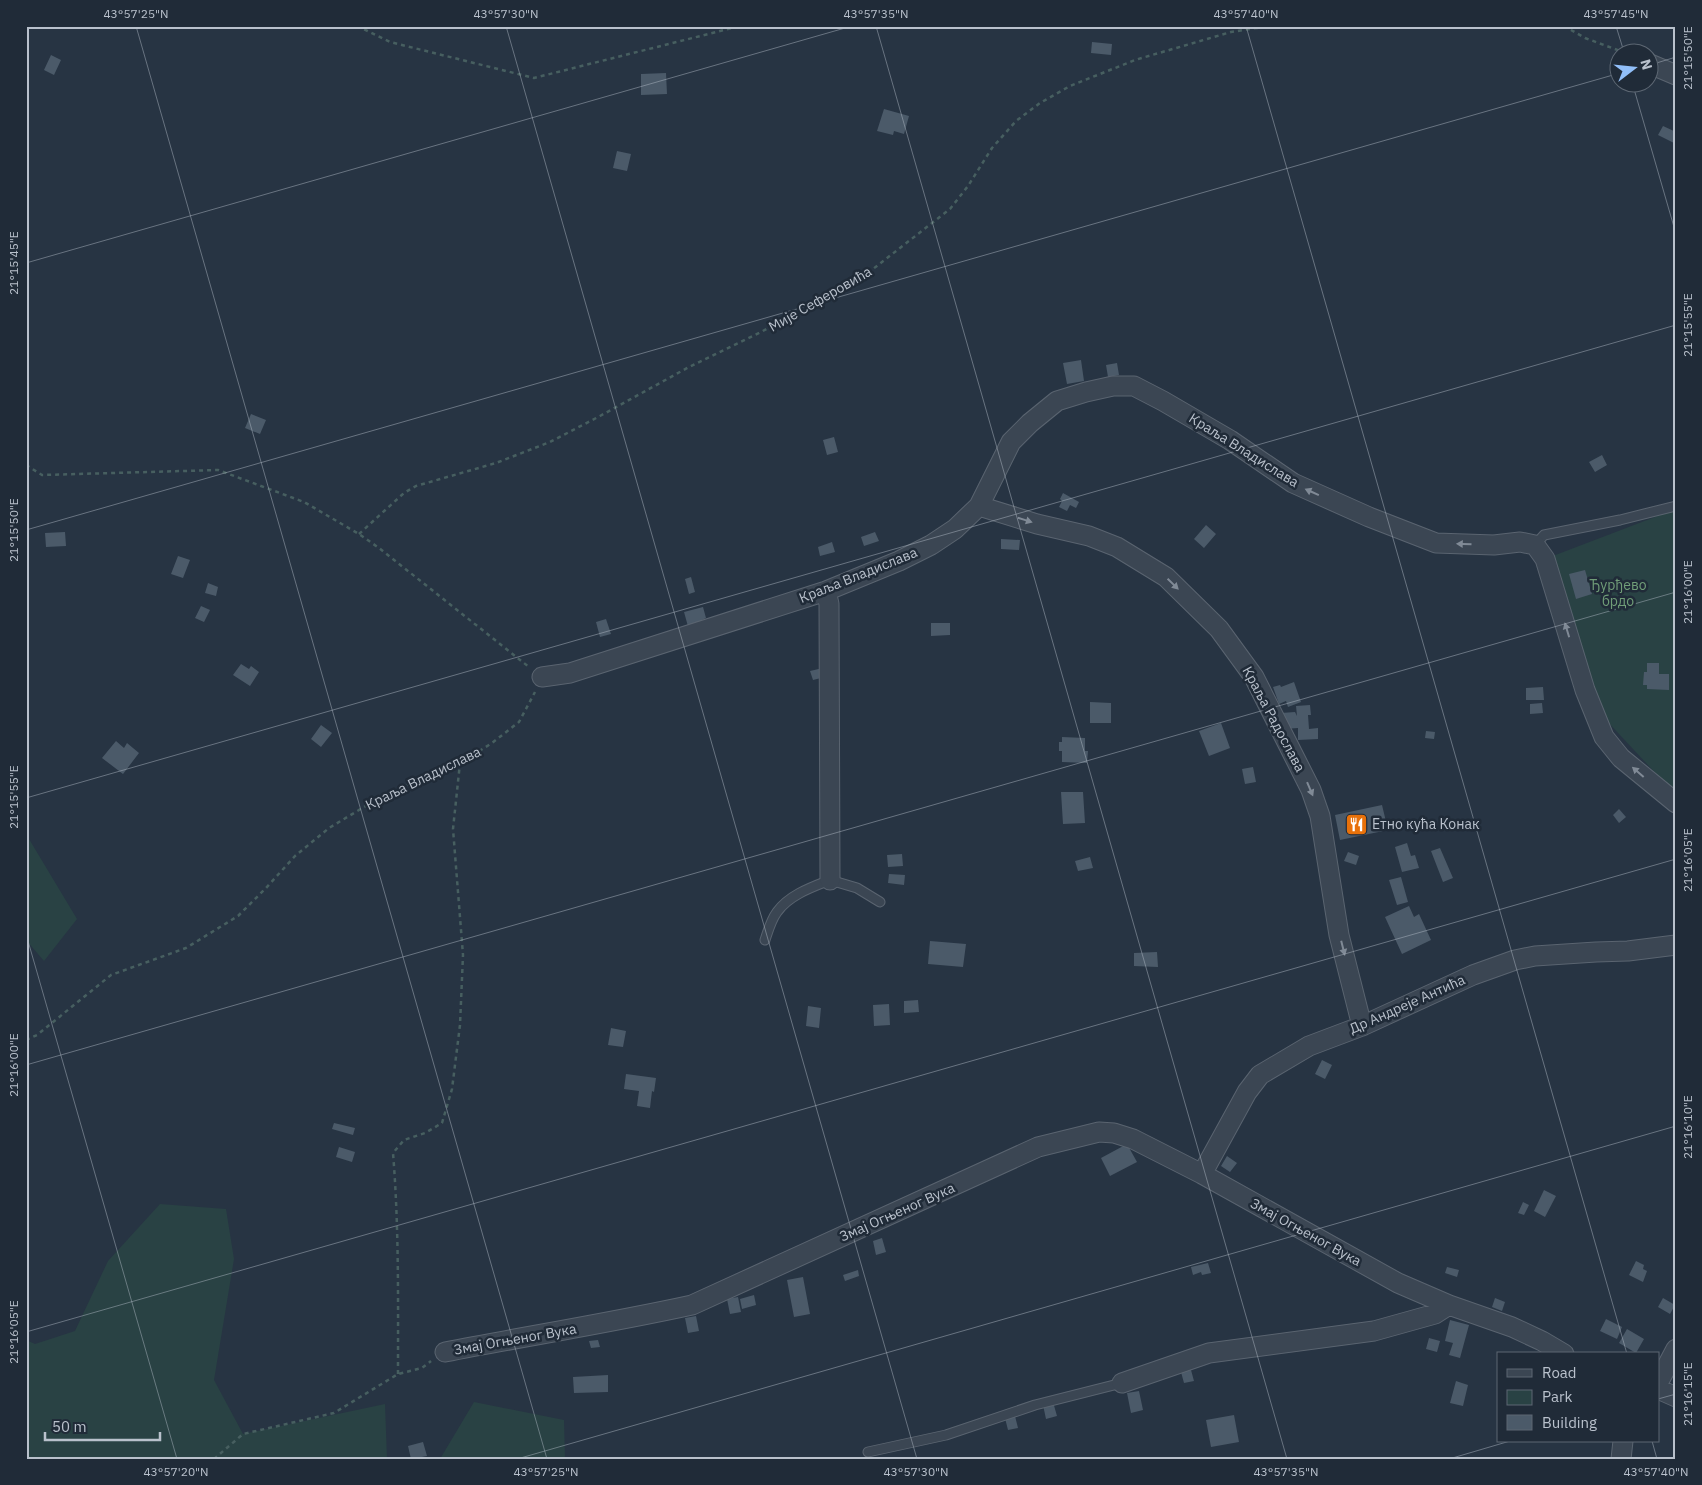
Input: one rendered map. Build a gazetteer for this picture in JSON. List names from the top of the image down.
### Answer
{
  "streets": {
    "street": [
      "Краља Владислава",
      "Краља Радослава",
      "Др Андреје Антића",
      "Змај Огњеног Вука"
    ],
    "path": ["Мије Сеферовића"]
  },
  "crossings": [
    ["Краља Владислава", "Краља Радослава"],
    ["Краља Радослава", "Др Андреје Антића"],
    ["Др Андреје Антића", "Змај Огњеног Вука"]
  ],
  "one_way": ["Краља Радослава"],
  "parks": ["Ђурђево брдо"],
  "places": {
    "restaurant": ["Етно кућа Конак"]
  },
  "legend": ["Road", "Park", "Building"],
  "scale_bar": "50 m",
  "north": "right",
  "coordinates": [
    "43°57'25\"N",
    "43°57'30\"N",
    "43°57'35\"N",
    "43°57'40\"N",
    "43°57'45\"N",
    "21°15'50\"E",
    "21°15'45\"E",
    "21°15'55\"E",
    "21°16'00\"E",
    "21°16'05\"E",
    "21°16'10\"E",
    "21°16'15\"E",
    "43°57'20\"N"
  ]
}
